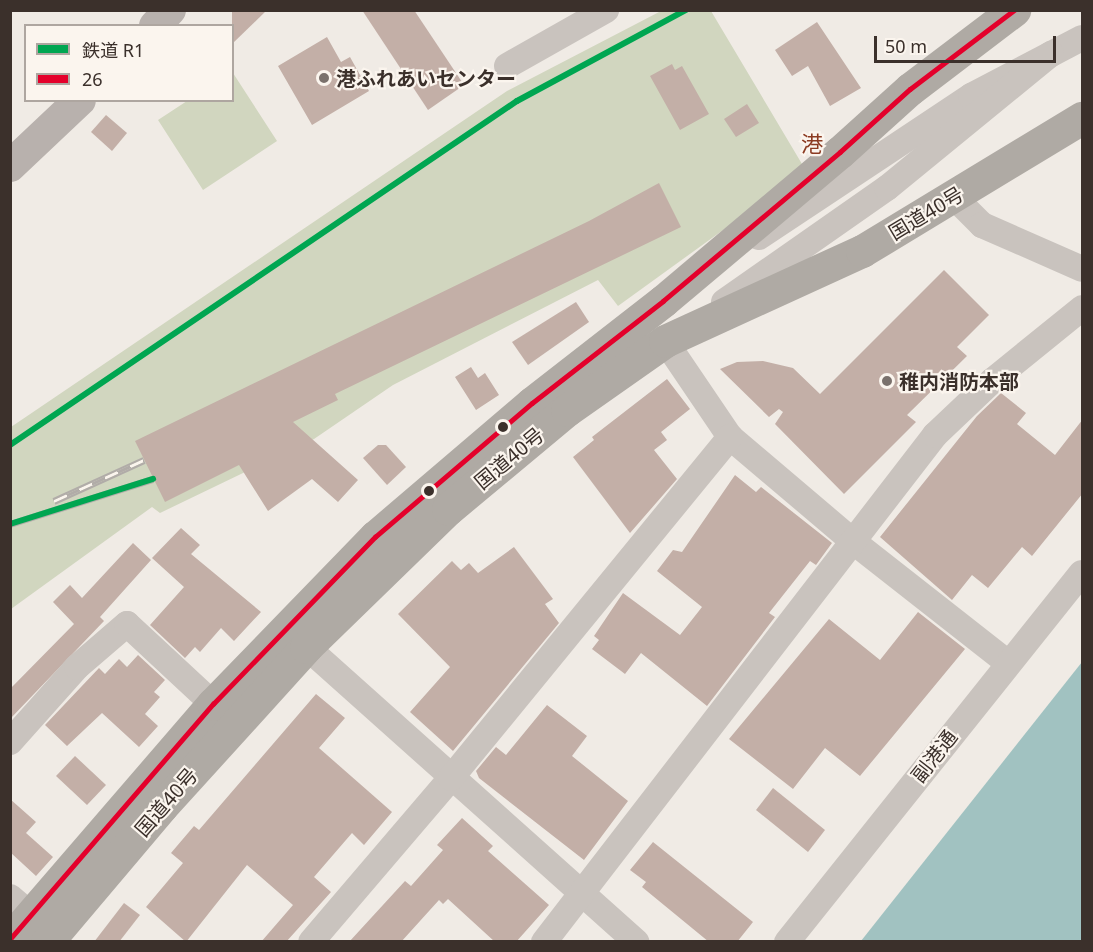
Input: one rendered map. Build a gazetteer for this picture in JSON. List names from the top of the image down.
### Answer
{
  "streets": {
    "highway": ["国道40号"],
    "street": ["副港通"]
  },
  "districts": ["港"],
  "places": ["港ふれあいセンター", "稚内消防本部"],
  "lines": ["rail line R1", "transit line 26"],
  "legend": ["鉄道 R1", "26"],
  "scale_bar": "50 m"
}
